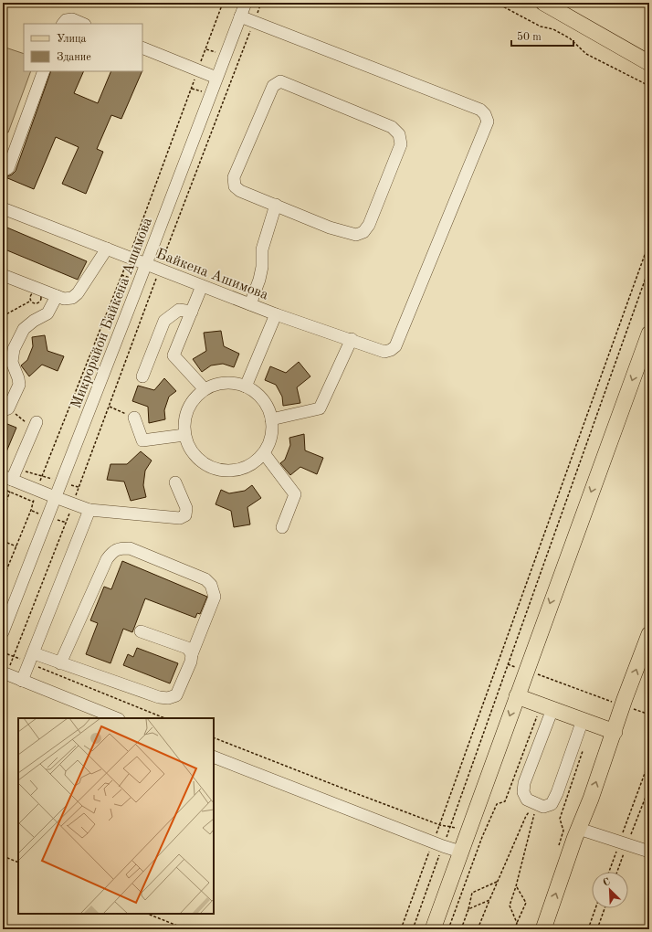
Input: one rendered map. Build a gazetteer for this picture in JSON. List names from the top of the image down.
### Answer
{
  "streets": {
    "street": ["Байкена Ашимова", "Микрорайон Байкена Ашимова"]
  },
  "crossings": [
    ["Байкена Ашимова", "Микрорайон Байкена Ашимова"]
  ],
  "legend": ["Улица", "Здание"],
  "scale_bar": "50 m",
  "north": "top left"
}
